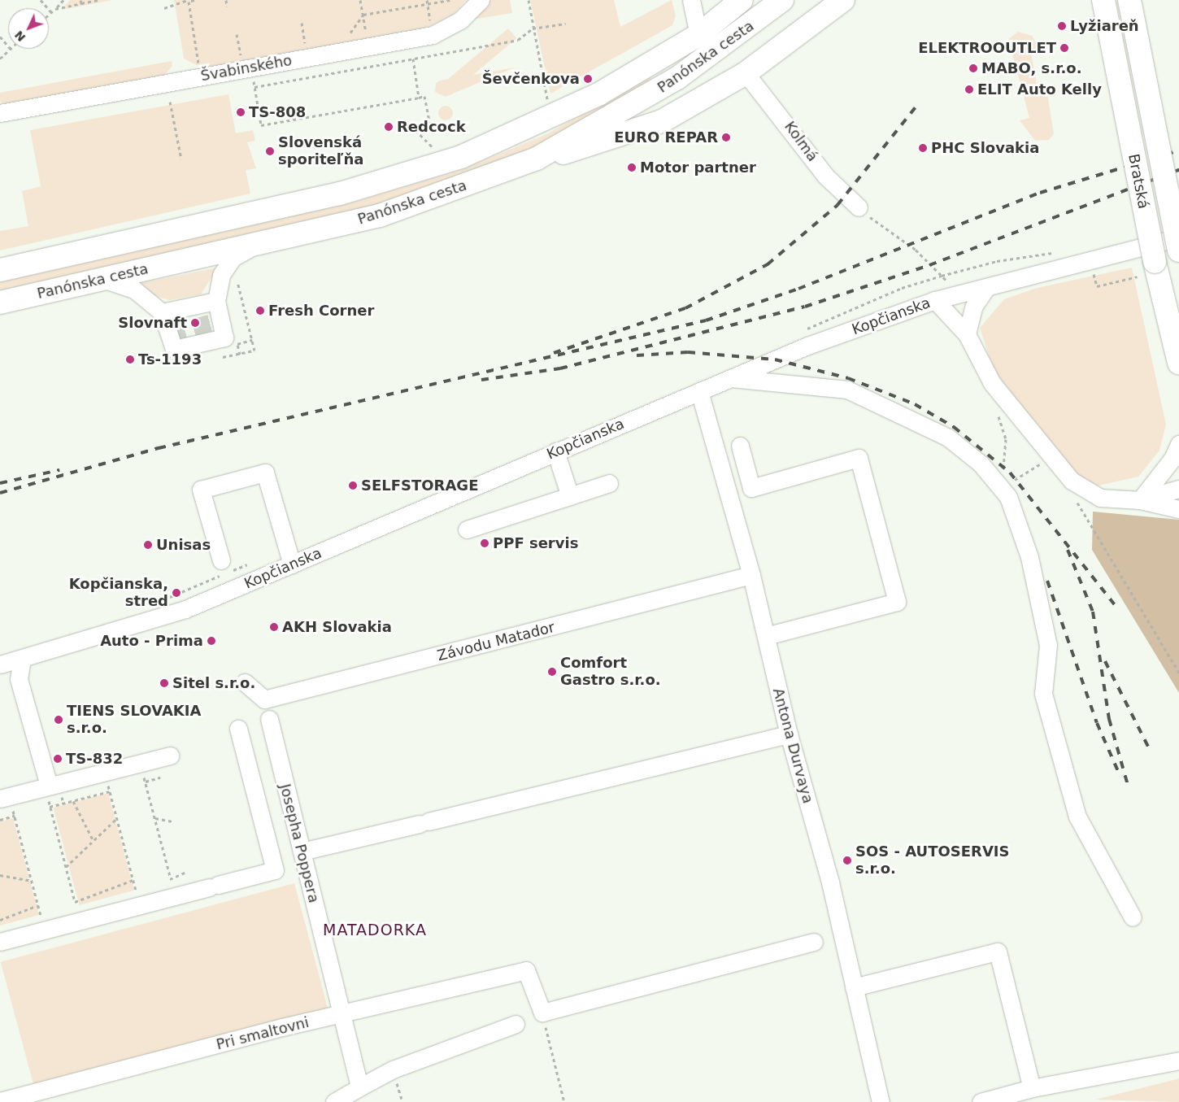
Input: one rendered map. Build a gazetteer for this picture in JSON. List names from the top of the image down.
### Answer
{
  "streets": {
    "main road": ["Panónska cesta", "Bratská"],
    "street": [
      "Švabinského",
      "Kolmá",
      "Kopčianska",
      "Závodu Matador",
      "Antona Durvaya",
      "Josepha Poppera",
      "Pri smaltovni"
    ]
  },
  "crossings": [
    ["Kopčianska", "Antona Durvaya"],
    ["Závodu Matador", "Antona Durvaya"],
    ["Josepha Poppera", "Pri smaltovni"]
  ],
  "districts": ["MATADORKA"],
  "places": [
    "Lyžiareň",
    "ELEKTROOUTLET",
    "MABO, s.r.o.",
    "Ševčenkova",
    "ELIT Auto Kelly",
    "TS-808",
    "Redcock",
    "EURO REPAR",
    "PHC Slovakia",
    "Slovenská sporiteľňa",
    "Motor partner",
    "Fresh Corner",
    "Slovnaft",
    "Ts-1193",
    "SELFSTORAGE",
    "PPF servis",
    "Unisas",
    "Kopčianska, stred",
    "AKH Slovakia",
    "Auto - Prima",
    "Comfort Gastro s.r.o.",
    "Sitel s.r.o.",
    "TIENS SLOVAKIA s.r.o.",
    "TS-832",
    "SOS - AUTOSERVIS s.r.o."
  ],
  "north": "bottom left"
}
